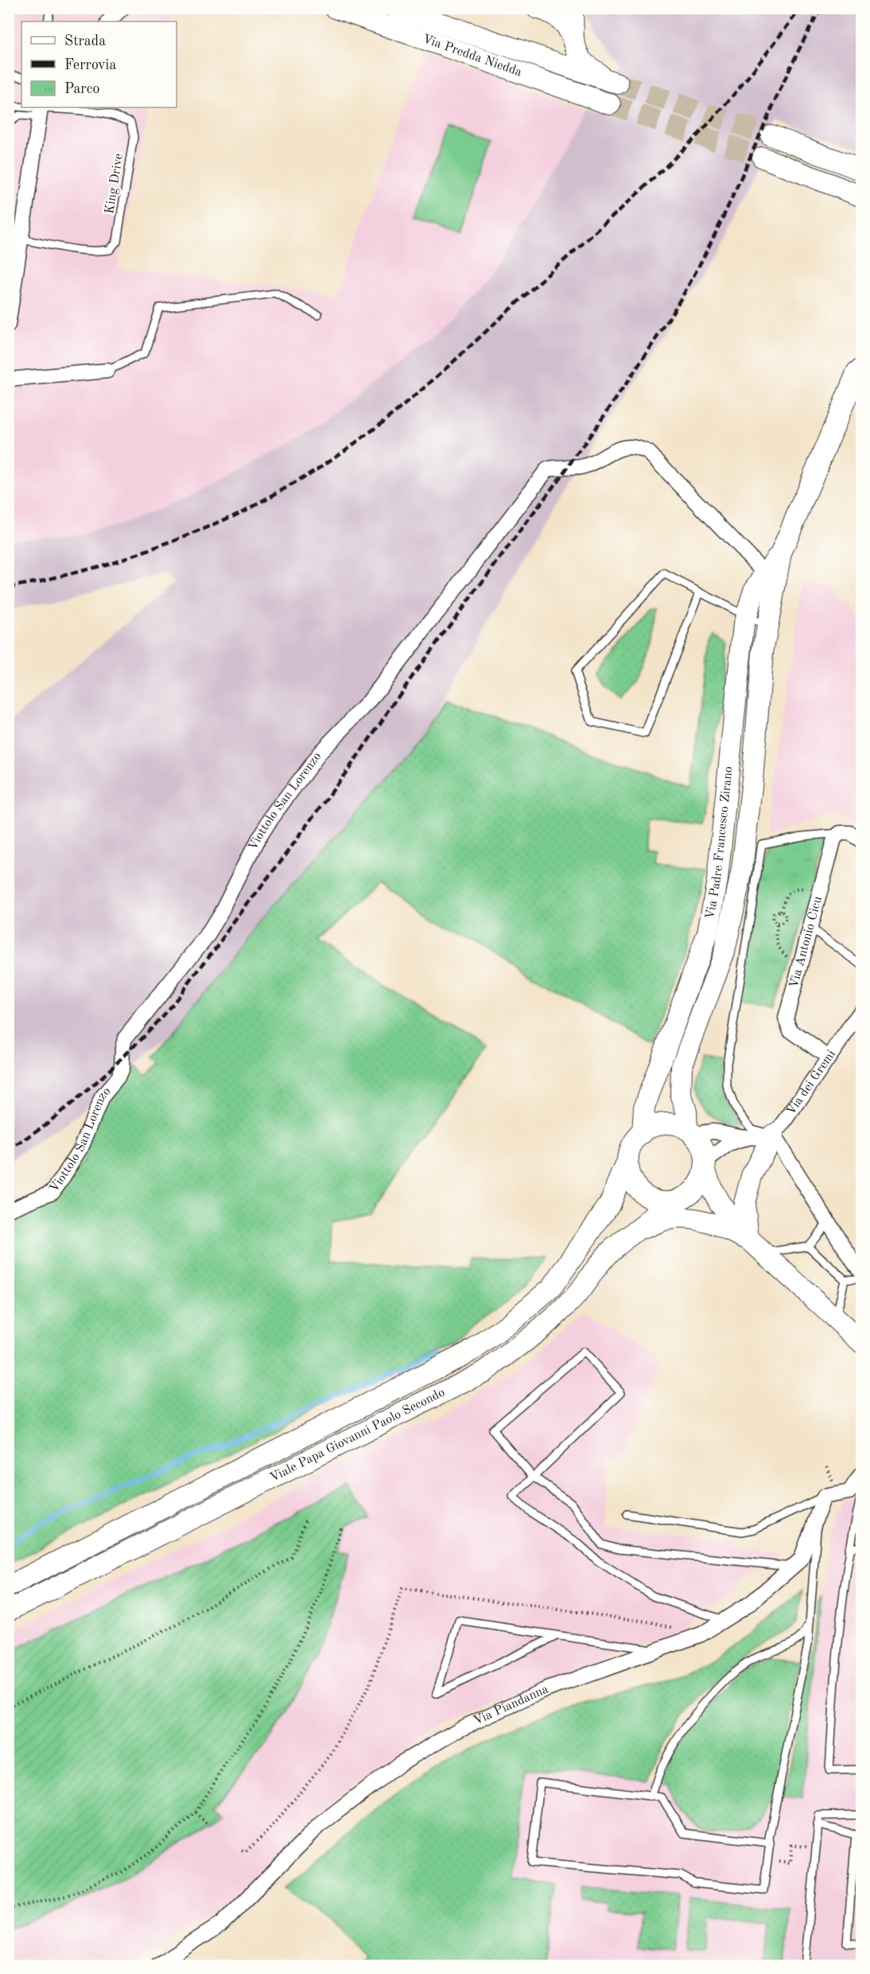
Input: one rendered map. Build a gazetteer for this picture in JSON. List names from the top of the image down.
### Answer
{
  "streets": {
    "main road": ["Via Predda Niedda", "Via Padre Francesco Zirano", "Viale Papa Giovanni Paolo Secondo"],
    "street": [
      "Viottolo San Lorenzo",
      "Via Antonio Cicu",
      "Via dei Gremi",
      "Via Piandanna"
    ],
    "lane": ["King Drive"]
  },
  "crossings": [
    ["Viottolo San Lorenzo", "Via Padre Francesco Zirano"],
    ["Via Padre Francesco Zirano", "Viale Papa Giovanni Paolo Secondo"],
    ["Via Antonio Cicu", "Via dei Gremi"]
  ],
  "legend": ["Strada", "Ferrovia", "Parco"]
}
